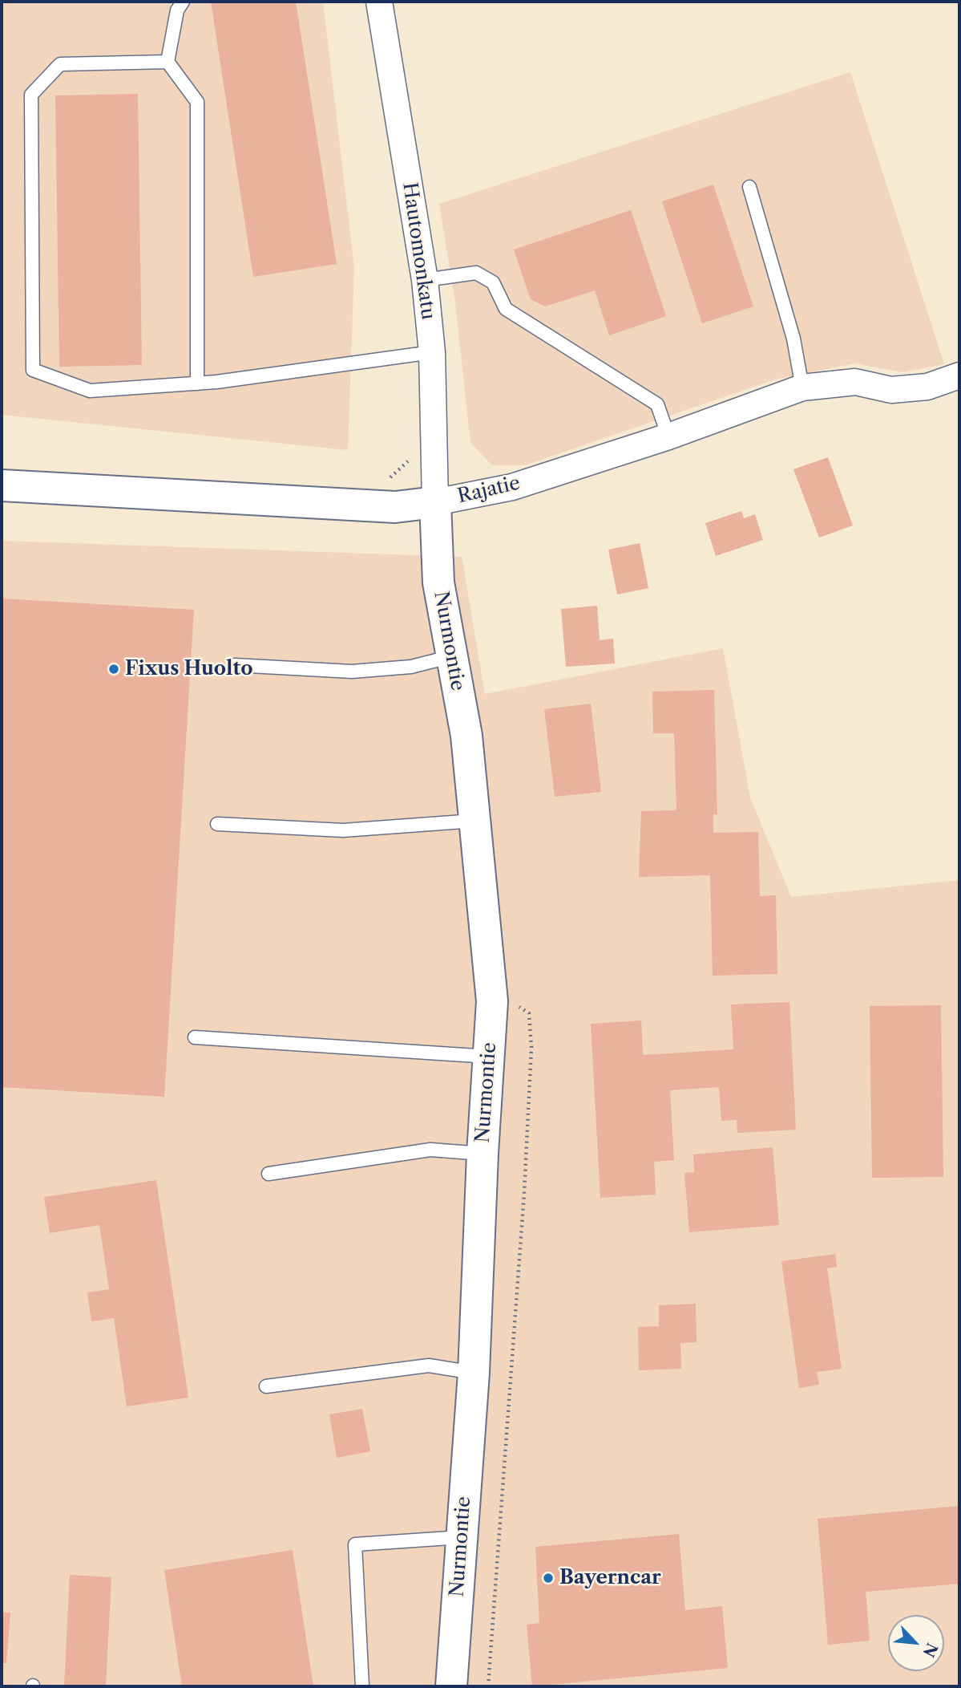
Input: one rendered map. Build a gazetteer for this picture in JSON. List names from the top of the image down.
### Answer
{
  "streets": {
    "street": ["Hautomonkatu", "Rajatie", "Nurmontie"]
  },
  "crossings": [
    ["Hautomonkatu", "Rajatie"],
    ["Hautomonkatu", "Nurmontie"],
    ["Rajatie", "Nurmontie"]
  ],
  "places": ["Fixus Huolto", "Bayerncar"],
  "north": "bottom right"
}
